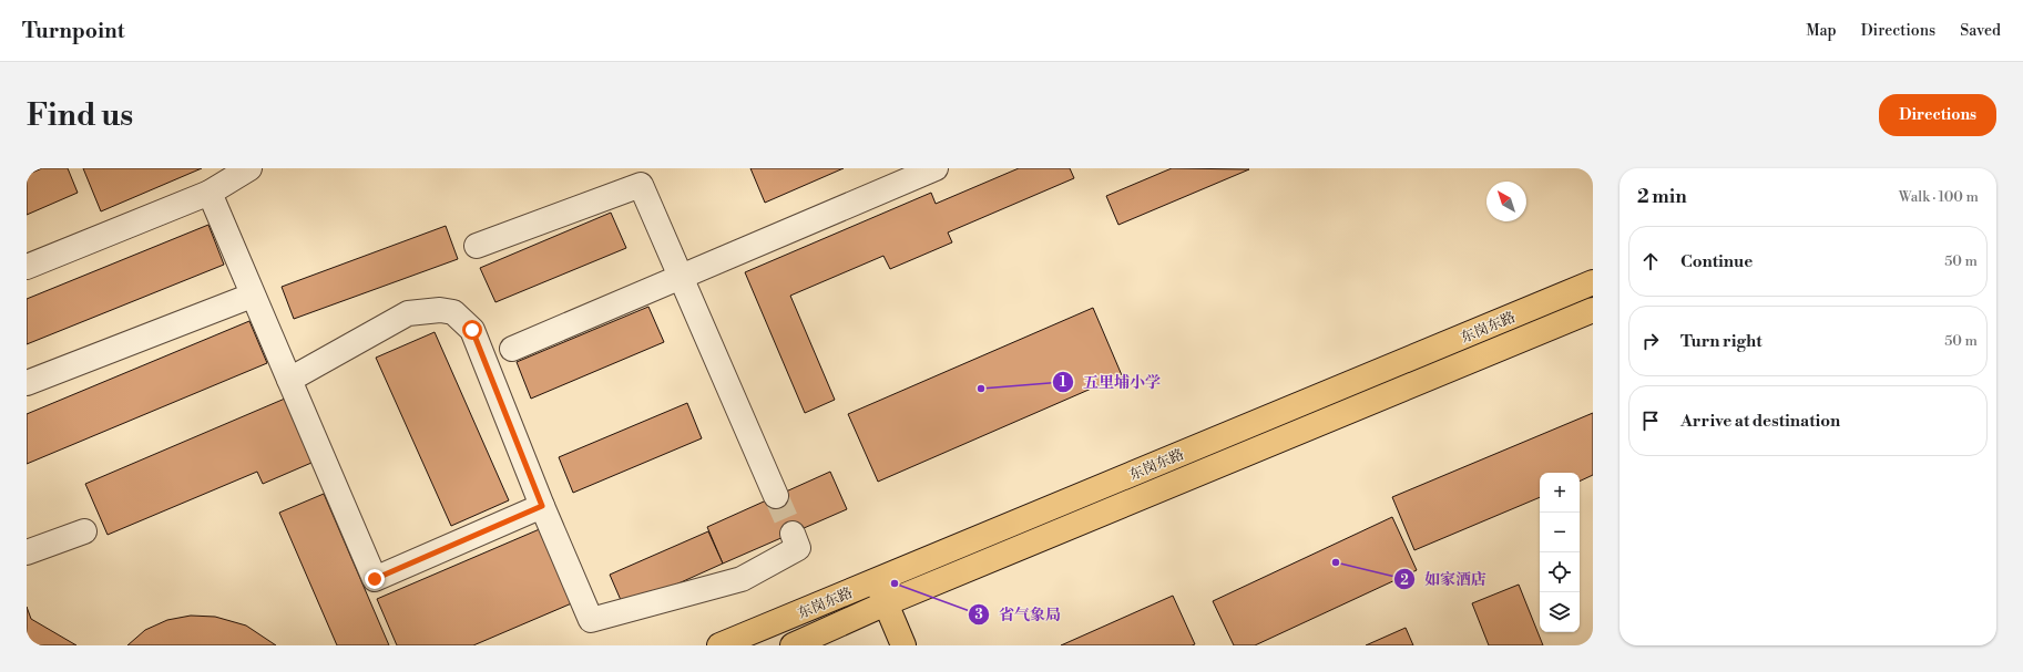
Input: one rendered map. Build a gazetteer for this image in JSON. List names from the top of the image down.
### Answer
{
  "streets": {
    "main road": ["东岗东路"]
  },
  "places": ["五里埔小学", "如家酒店", "省气象局"],
  "north": "top left",
  "page": {
    "header": "Turnpoint",
    "nav": ["Map", "Directions", "Saved"],
    "buttons": "Directions",
    "title": "Find us",
    "heading": ["2 min", "Walk · 100 m"],
    "list": [
      ["Continue", "50 m"],
      ["Turn right", "50 m"],
      "Arrive at destination"
    ],
    "map_buttons": ["+", "−"]
  }
}
